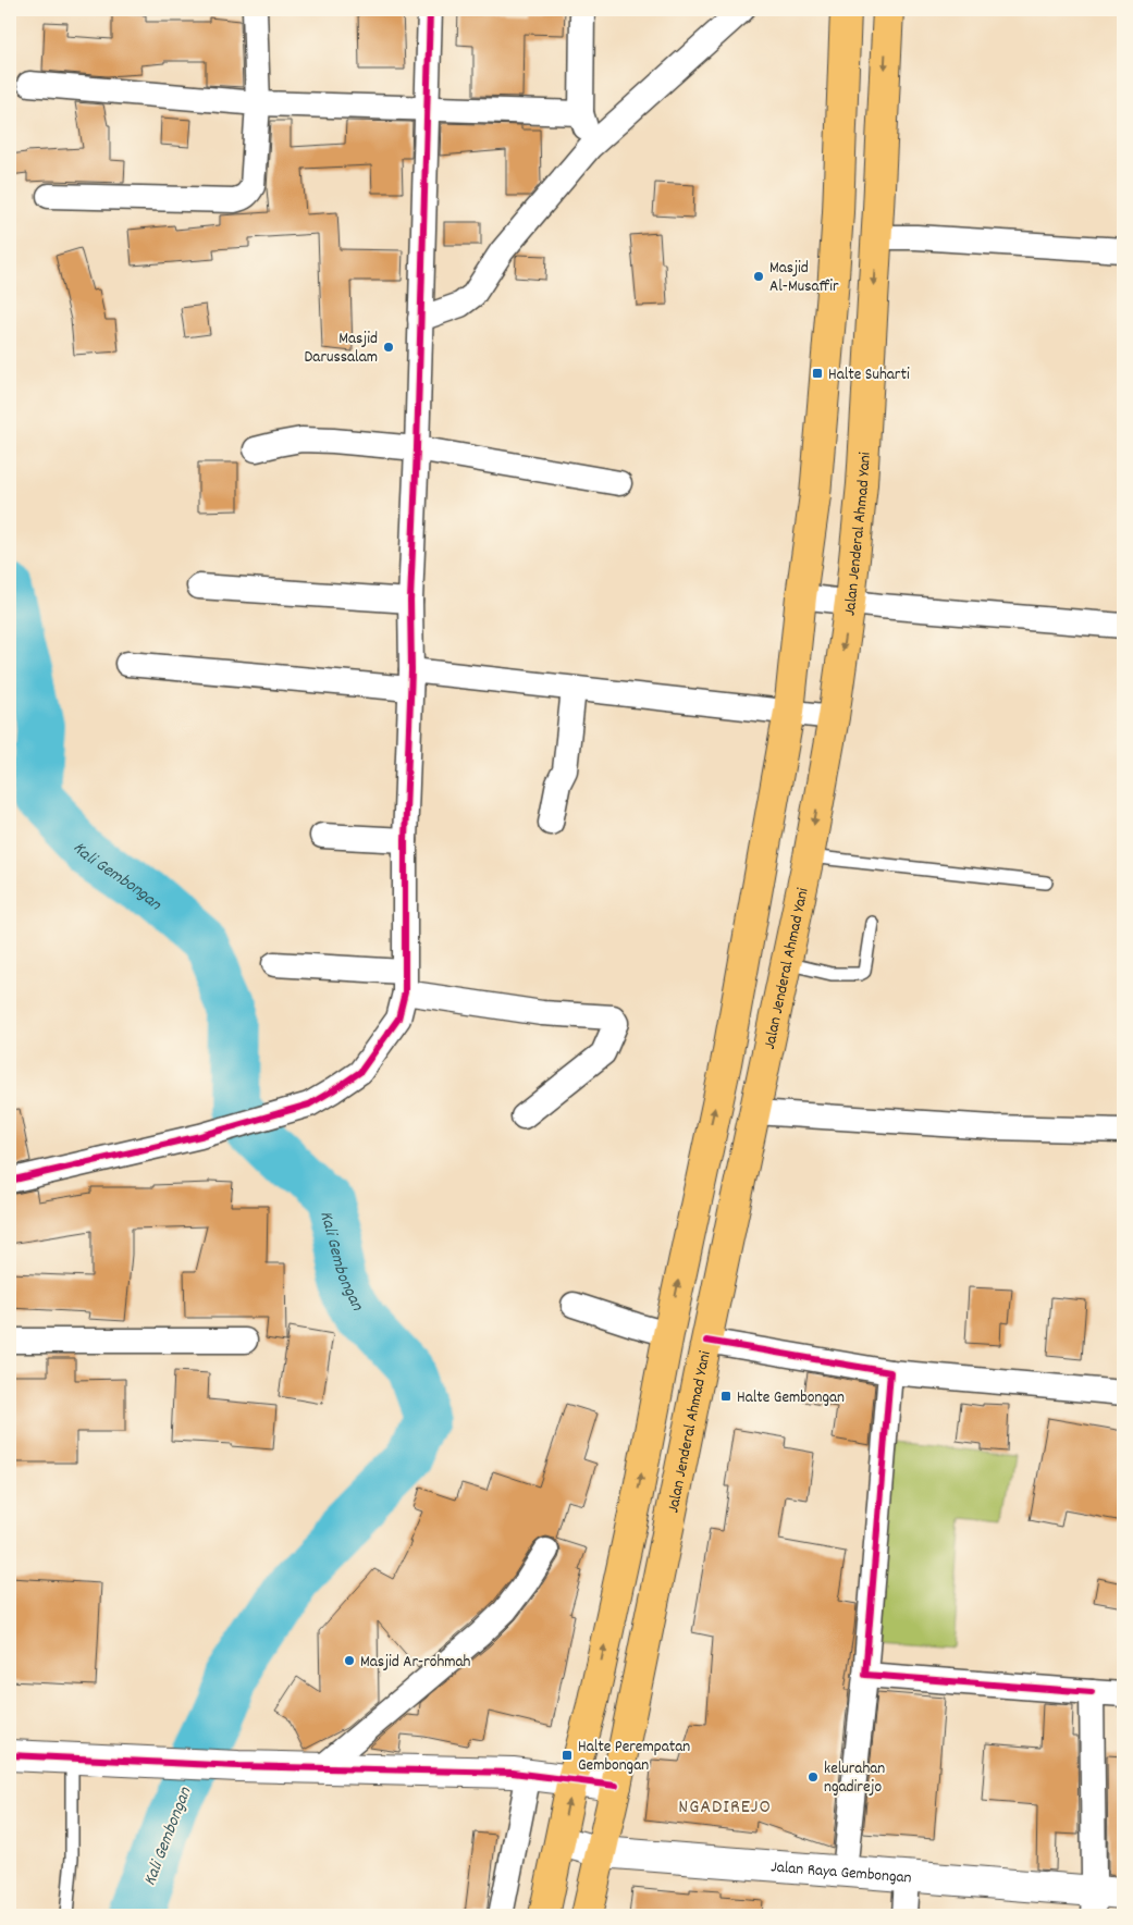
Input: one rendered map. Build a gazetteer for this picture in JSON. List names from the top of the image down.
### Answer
{
  "streets": {
    "highway": ["Jalan Jenderal Ahmad Yani"],
    "street": ["Jalan Raya Gembongan"]
  },
  "crossings": [
    ["Jalan Jenderal Ahmad Yani", "Jalan Raya Gembongan"]
  ],
  "districts": ["NGADIREJO"],
  "water": ["Kali Gembongan"],
  "places": {
    "other": [
      "Masjid Al-Musaffir",
      "Masjid Darussalam",
      "Masjid Ar-rohmah",
      "kelurahan ngadirejo"
    ],
    "transit": ["Halte Suharti", "Halte Gembongan", "Halte Perempatan Gembongan"]
  }
}
